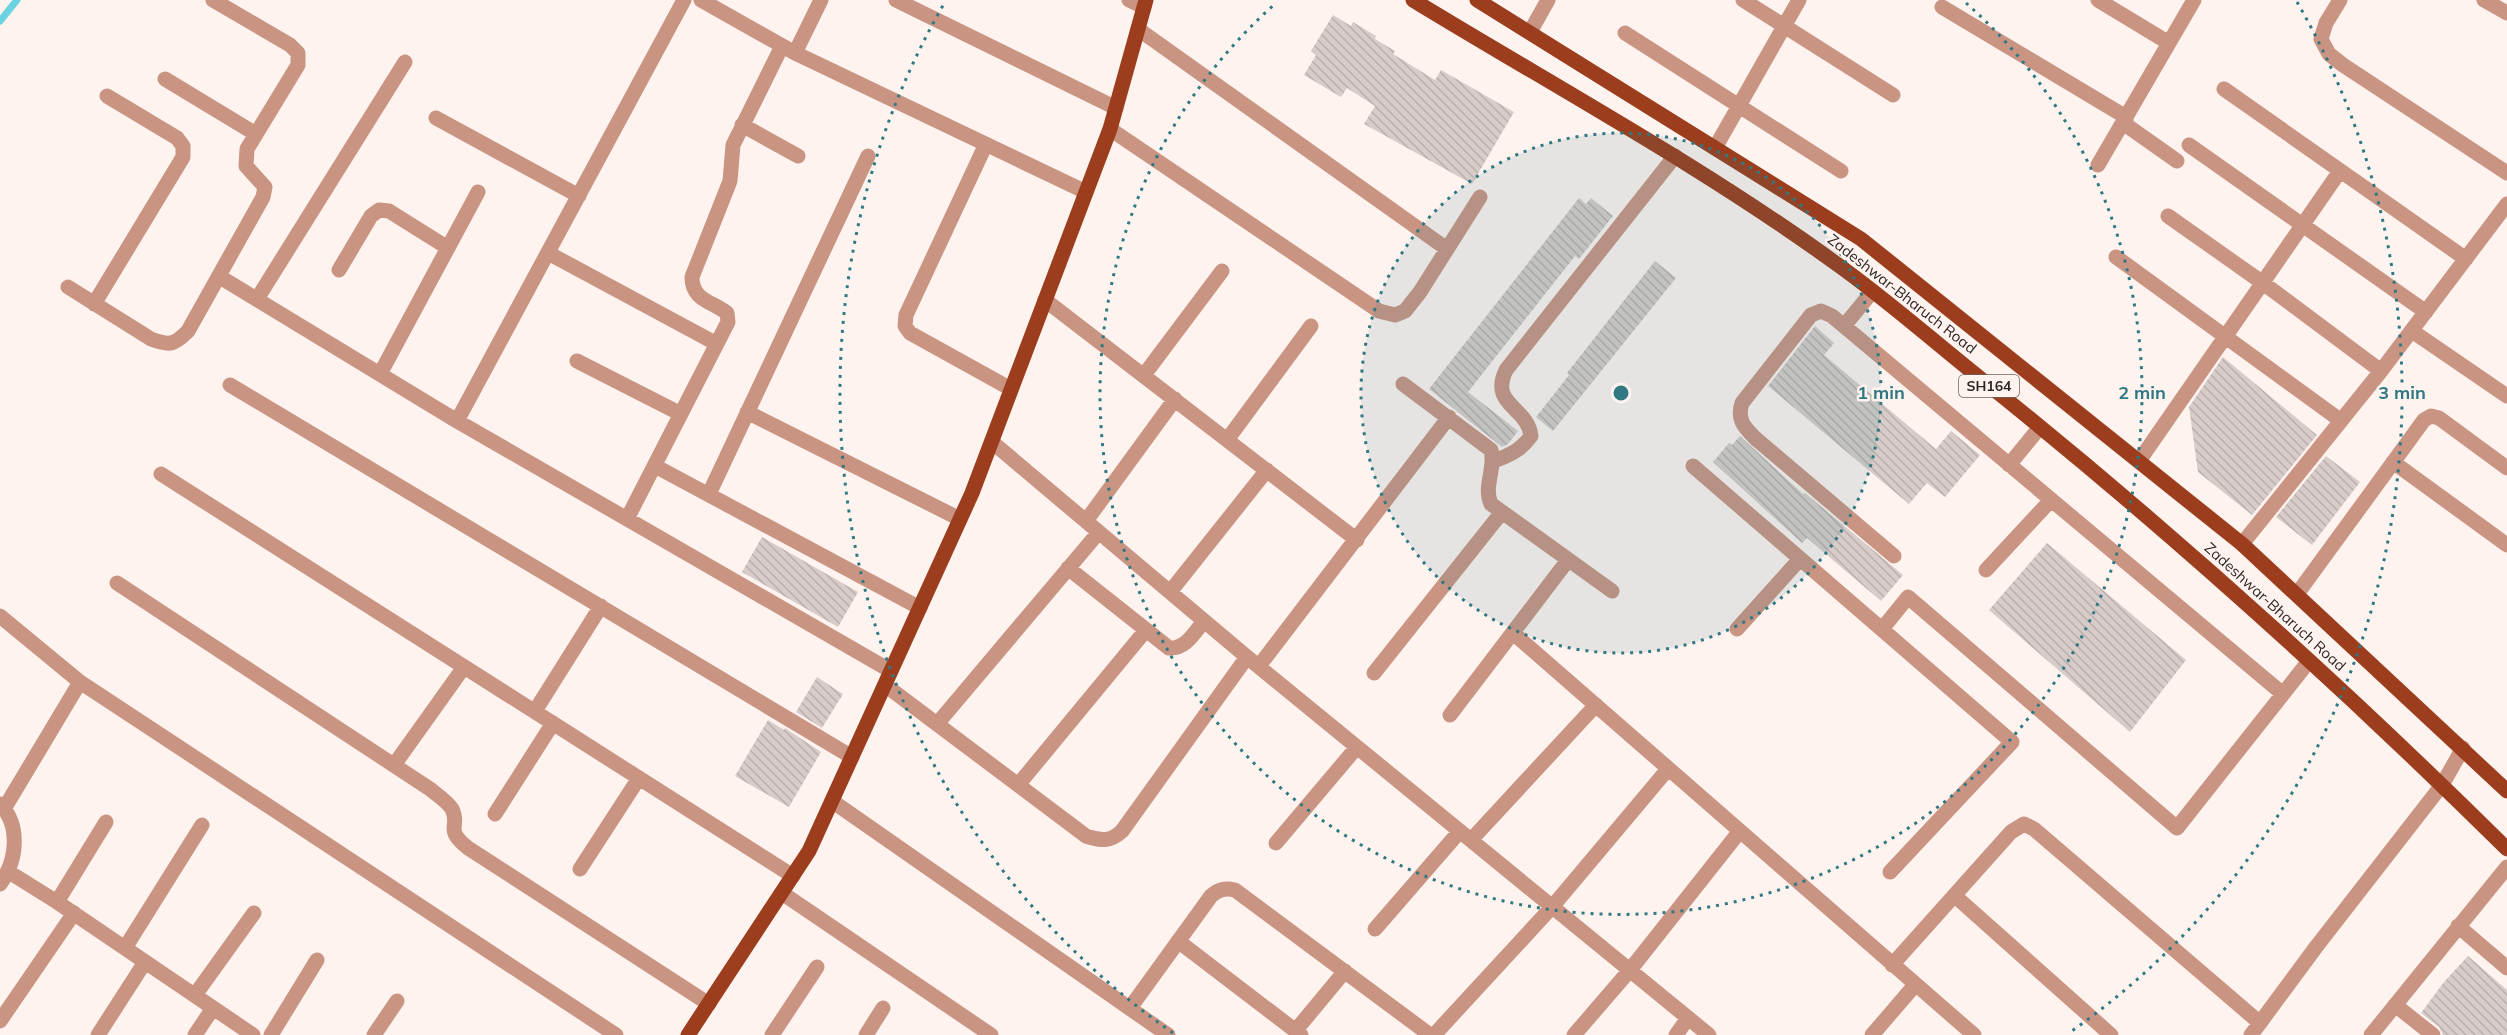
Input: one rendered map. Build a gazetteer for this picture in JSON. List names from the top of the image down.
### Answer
{
  "streets": {
    "main road": ["Zadeshwar-Bharuch Road", "SH164"]
  },
  "rings": ["1 min", "2 min", "3 min"]
}
